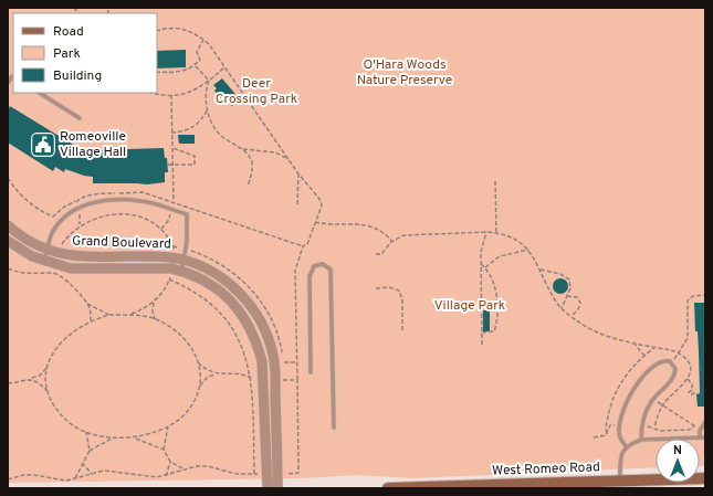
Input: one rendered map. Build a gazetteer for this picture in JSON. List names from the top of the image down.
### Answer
{
  "streets": {
    "main road": ["West Romeo Road"],
    "street": ["Grand Boulevard"]
  },
  "parks": ["O'Hara Woods Nature Preserve", "Deer Crossing Park", "Village Park"],
  "places": {
    "public building": ["Romeoville Village Hall"]
  },
  "legend": ["Road", "Park", "Building"],
  "north": "top"
}
